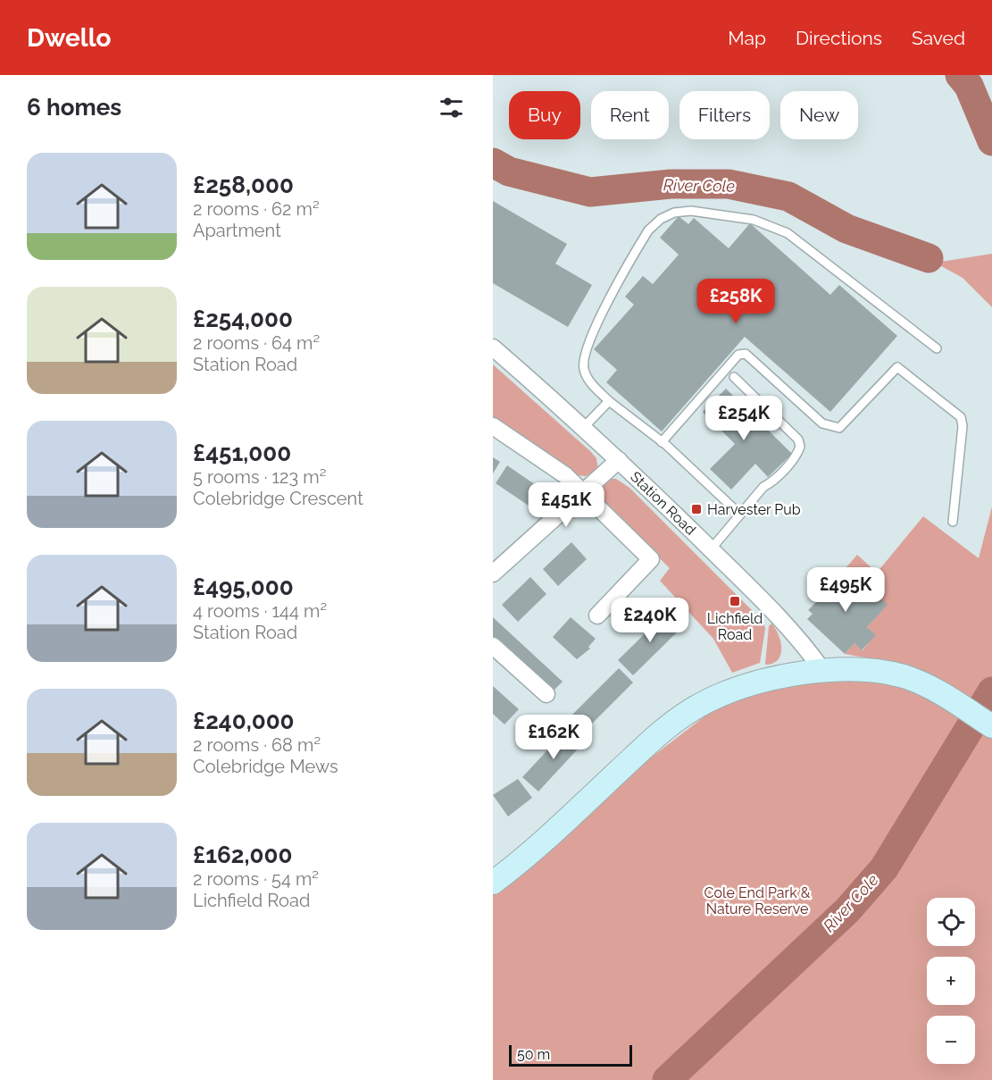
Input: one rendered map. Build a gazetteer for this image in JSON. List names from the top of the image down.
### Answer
{
  "streets": {
    "street": ["Station Road"]
  },
  "water": ["River Cole"],
  "parks": ["Cole End Park & Nature Reserve"],
  "places": {
    "transit": ["Harvester Pub", "Lichfield Road"]
  },
  "scale_bar": "50 m",
  "page": {
    "header": "Dwello",
    "nav": ["Map", "Directions", "Saved"],
    "heading": "6 homes",
    "chip": [
      "Buy",
      "Rent",
      "Filters",
      "New"
    ],
    "list": [
      {
        "name": "£258,000",
        "note": "2 rooms · 62 m² · Apartment"
      },
      {
        "name": "£254,000",
        "note": "2 rooms · 64 m² · Station Road"
      },
      {
        "name": "£451,000",
        "note": "5 rooms · 123 m² · Colebridge Crescent"
      },
      {
        "name": "£495,000",
        "note": "4 rooms · 144 m² · Station Road"
      },
      {
        "name": "£240,000",
        "note": "2 rooms · 68 m² · Colebridge Mews"
      },
      {
        "name": "£162,000",
        "note": "2 rooms · 54 m² · Lichfield Road"
      }
    ],
    "price": [
      "£258K",
      "£254K",
      "£451K",
      "£495K",
      "£240K",
      "£162K"
    ],
    "map_buttons": ["+", "−"],
    "scale": "50 m"
  }
}
